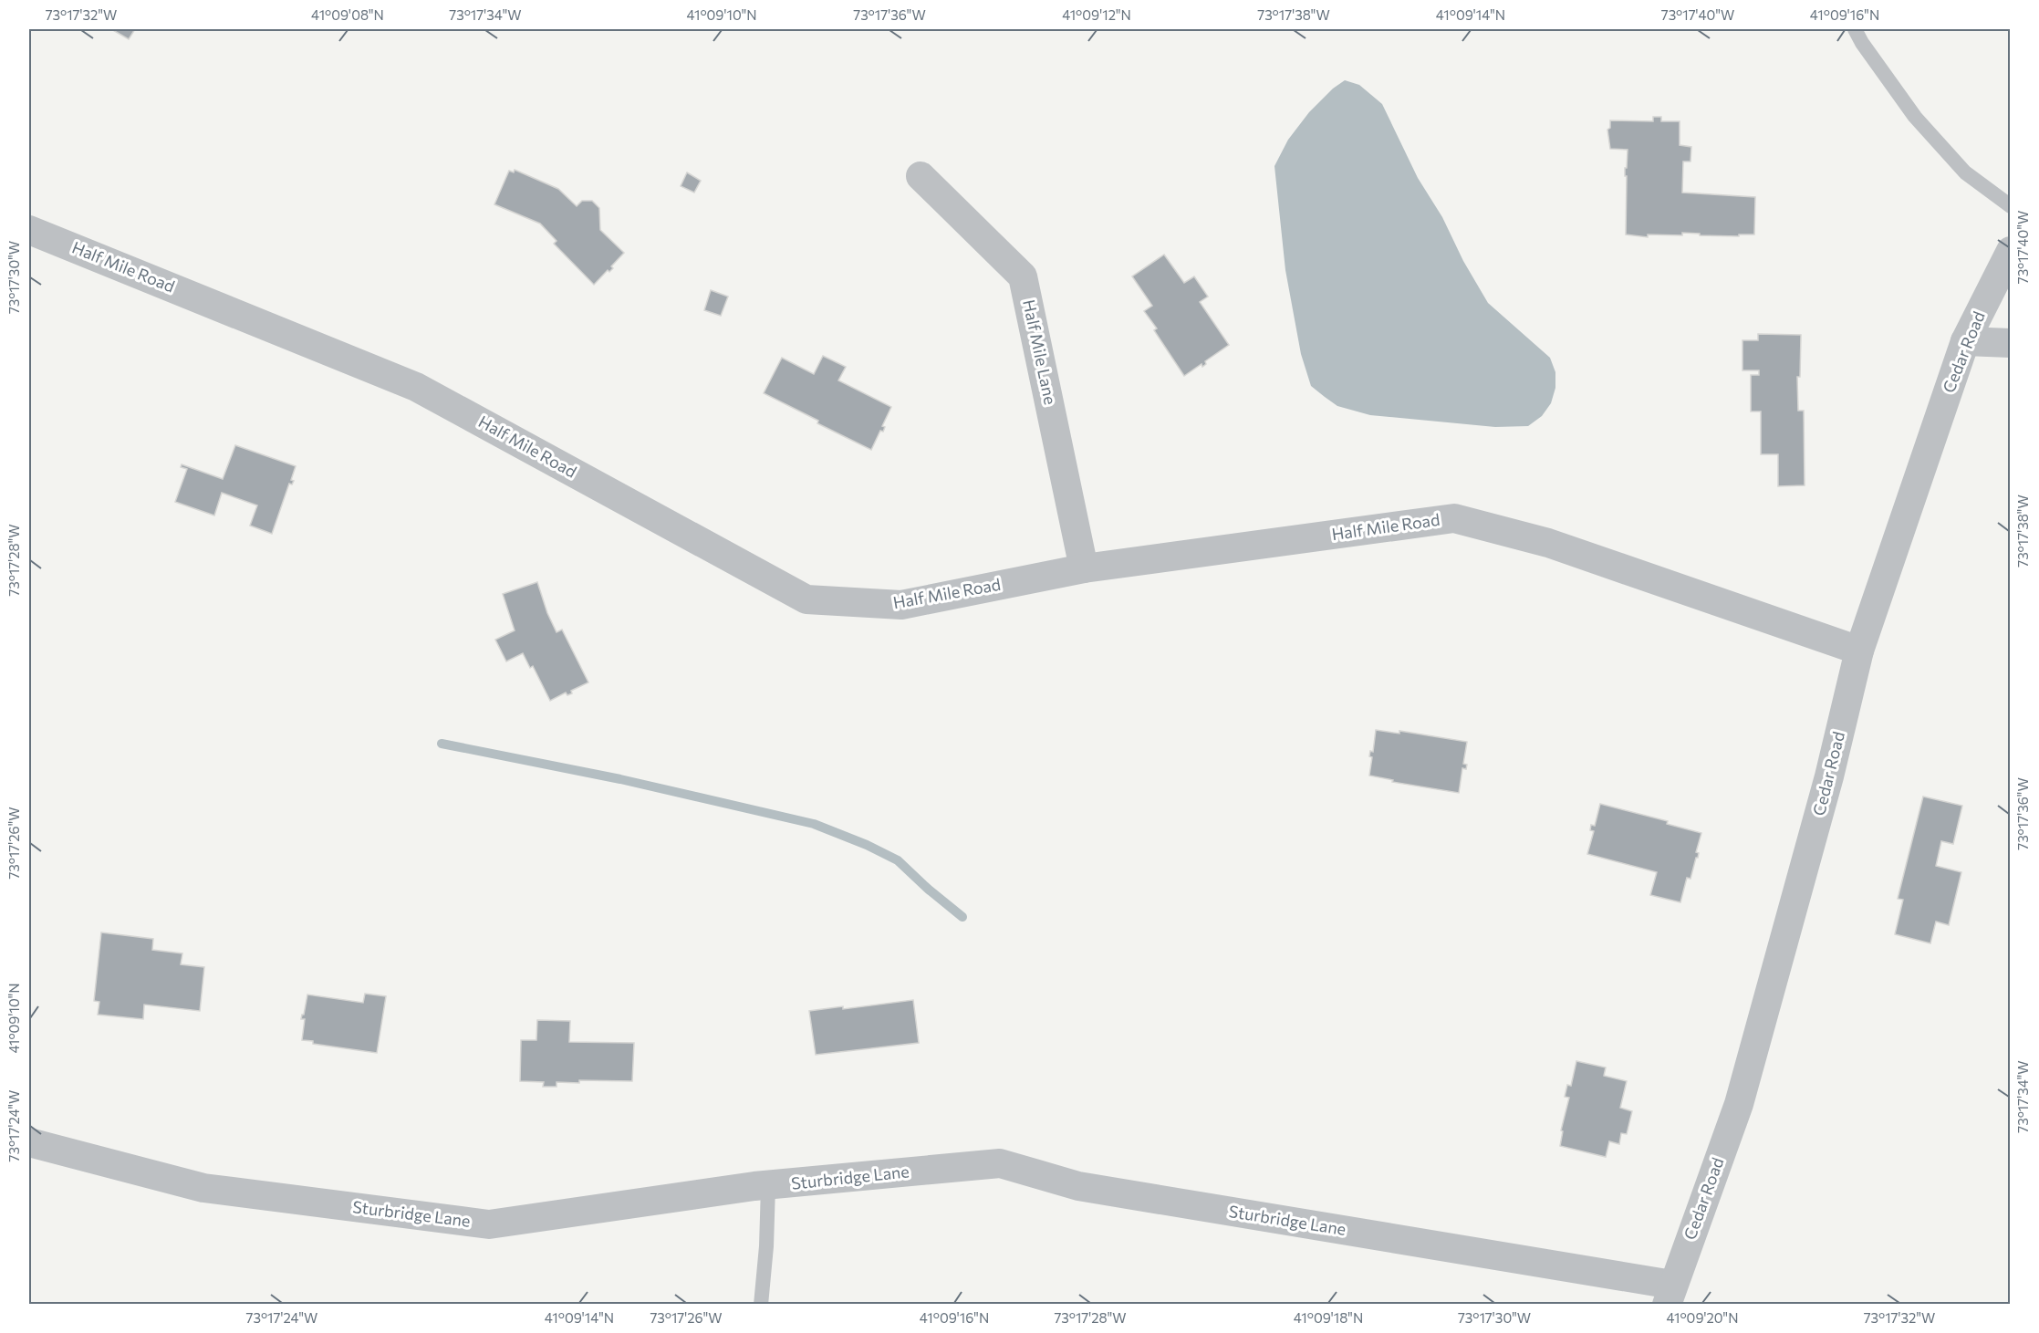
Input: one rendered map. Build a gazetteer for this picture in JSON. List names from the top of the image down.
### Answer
{
  "streets": {
    "street": [
      "Half Mile Road",
      "Half Mile Lane",
      "Cedar Road",
      "Sturbridge Lane"
    ]
  },
  "crossings": [
    ["Half Mile Road", "Half Mile Lane"],
    ["Half Mile Road", "Cedar Road"],
    ["Cedar Road", "Sturbridge Lane"]
  ],
  "coordinates": [
    "73°17'32\"W",
    "41°09'08\"N",
    "73°17'34\"W",
    "41°09'10\"N",
    "73°17'36\"W",
    "41°09'12\"N",
    "73°17'38\"W",
    "41°09'14\"N",
    "73°17'40\"W",
    "41°09'16\"N",
    "73°17'30\"W",
    "73°17'28\"W",
    "73°17'26\"W",
    "73°17'24\"W",
    "41°09'18\"N",
    "41°09'20\"N"
  ]
}
